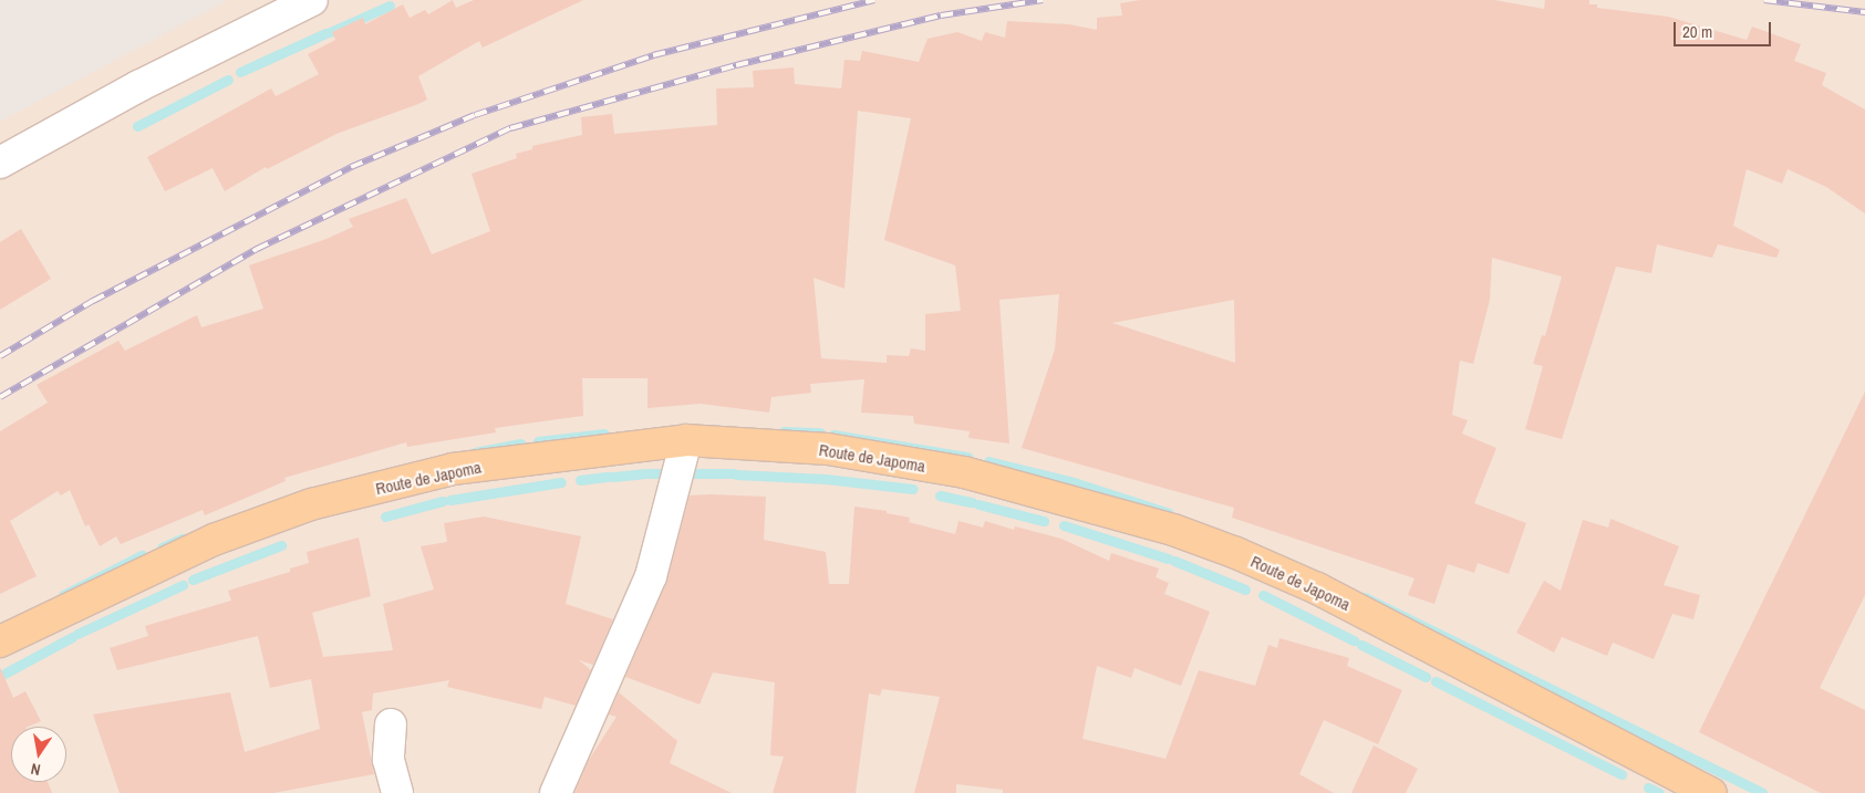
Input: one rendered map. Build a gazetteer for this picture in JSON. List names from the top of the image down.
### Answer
{
  "streets": {
    "main road": ["Route de Japoma"]
  },
  "scale_bar": "20 m",
  "north": "bottom"
}
